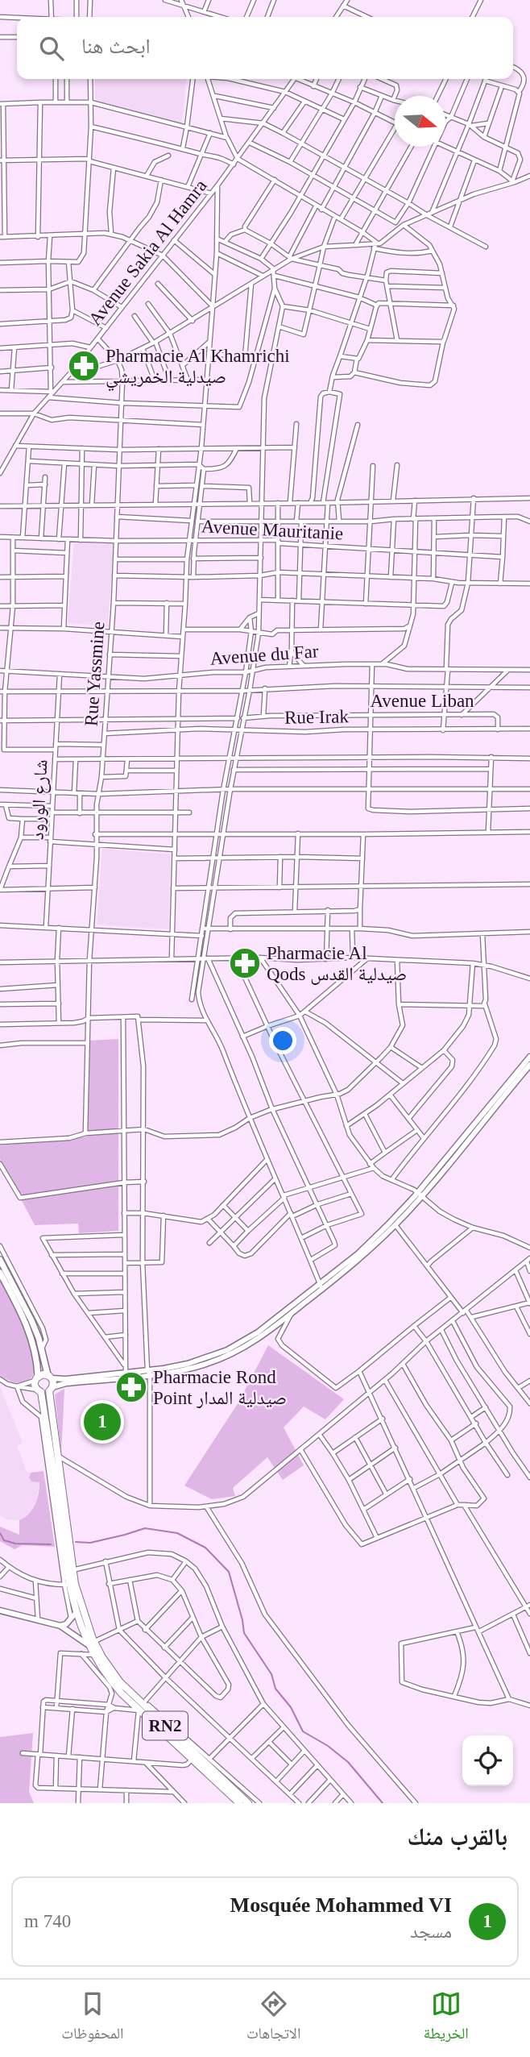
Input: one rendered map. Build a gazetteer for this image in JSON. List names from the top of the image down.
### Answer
{
  "streets": {
    "highway": ["RN2"],
    "street": [
      "Avenue Sakia Al Hamra",
      "Avenue Mauritanie",
      "Avenue du Far",
      "Rue Yassmine",
      "Avenue Liban",
      "Rue Irak",
      "شارع الورود"
    ]
  },
  "crossings": [
    ["Avenue Mauritanie", "Rue Yassmine"],
    ["Avenue du Far", "Rue Yassmine"],
    ["Avenue du Far", "شارع الورود"],
    ["Rue Yassmine", "Rue Irak"],
    ["Avenue Liban", "Rue Irak"]
  ],
  "places": {
    "pharmacy": ["Pharmacie Al Khamrichi صيدلية الخمريشي", "Pharmacie Al Qods صيدلية القدس", "Pharmacie Rond Point صيدلية المدار"]
  },
  "north": "right",
  "page": {
    "search": "ابحث هنا",
    "pins": "1",
    "heading": "بالقرب منك",
    "list": [
      {
        "mark": "1",
        "name": "Mosquée Mohammed VI",
        "note": "مسجد",
        "value": "740 m"
      }
    ],
    "nav": ["الخريطة", "الاتجاهات", "المحفوظات"]
  }
}
